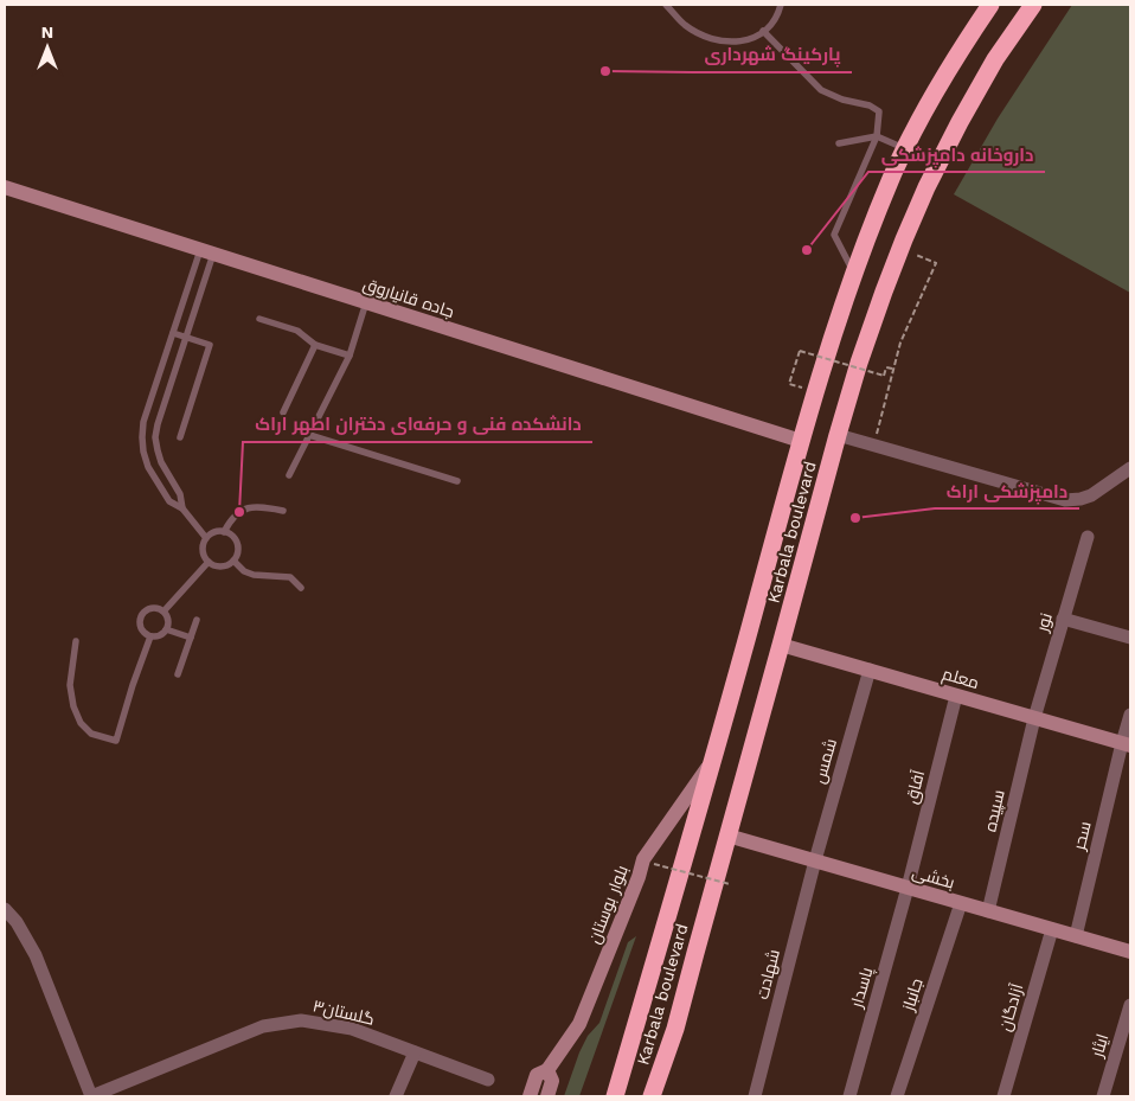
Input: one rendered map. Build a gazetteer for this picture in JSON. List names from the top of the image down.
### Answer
{
  "streets": {
    "highway": ["Karbala boulevard"],
    "street": [
      "جاده قانیاروق",
      "نور",
      "معلم",
      "شمس",
      "آفاق",
      "سپیده",
      "سحر",
      "بخشی",
      "بلوار بوستان",
      "شهادت",
      "پاسدار",
      "جانباز",
      "آزادگان",
      "گلستان۳",
      "ایثار"
    ]
  },
  "crossings": [
    ["جاده قانیاروق", "Karbala boulevard"],
    ["Karbala boulevard", "معلم"],
    ["Karbala boulevard", "بخشی"],
    ["Karbala boulevard", "بلوار بوستان"],
    ["نور", "معلم"],
    ["نور", "سپیده"],
    ["معلم", "شمس"],
    ["معلم", "آفاق"],
    ["معلم", "سپیده"],
    ["معلم", "سحر"],
    ["شمس", "بخشی"],
    ["شمس", "شهادت"],
    ["آفاق", "بخشی"],
    ["آفاق", "پاسدار"],
    ["سپیده", "بخشی"],
    ["سحر", "بخشی"],
    ["بخشی", "شهادت"],
    ["بخشی", "پاسدار"],
    ["بخشی", "جانباز"],
    ["بخشی", "آزادگان"]
  ],
  "places": [
    "پارکینگ شهرداری",
    "داروخانه دامپزشکی",
    "دانشکده فنی و حرفه‌ای دختران اطهر اراک",
    "دامپزشکی اراک"
  ],
  "north": "top"
}
